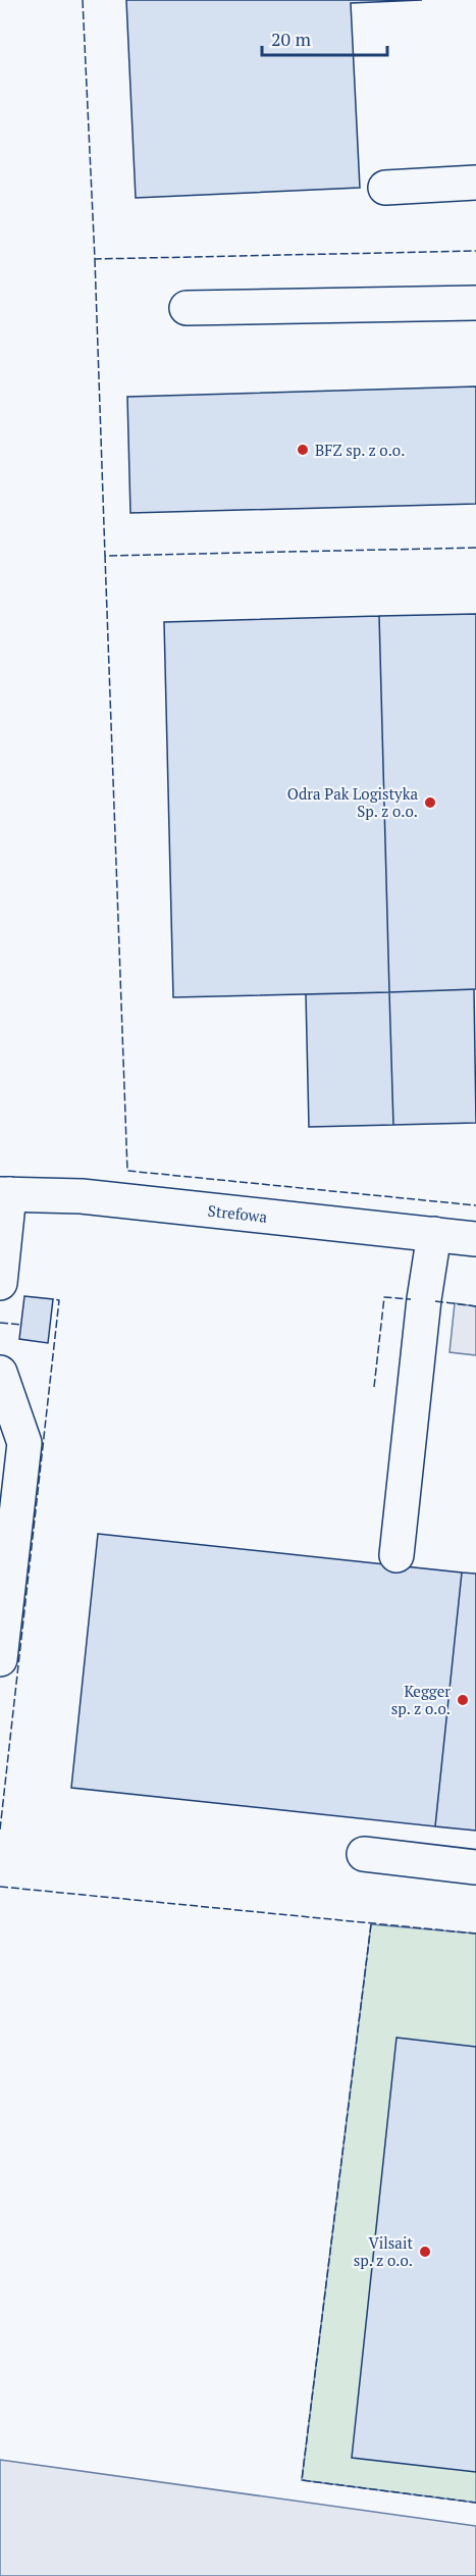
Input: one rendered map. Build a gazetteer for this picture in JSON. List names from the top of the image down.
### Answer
{
  "streets": {
    "street": ["Strefowa"]
  },
  "places": [
    "BFZ sp. z o.o.",
    "Odra Pak Logistyka Sp. z o.o.",
    "Kegger sp. z o.o.",
    "Vilsait sp. z o.o."
  ],
  "scale_bar": "20 m"
}
